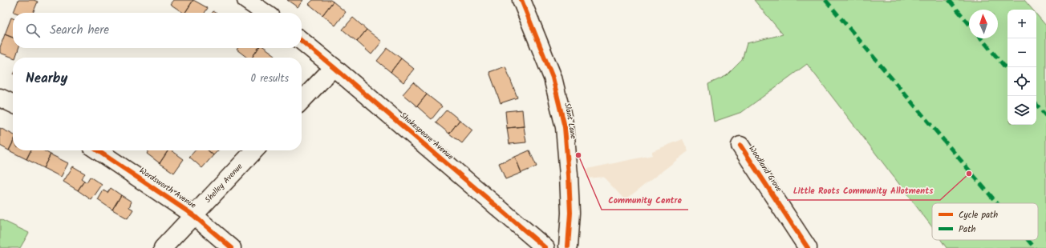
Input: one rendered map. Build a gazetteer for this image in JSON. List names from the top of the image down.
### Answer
{
  "streets": {
    "street": [
      "Slant Lane",
      "Shakespeare Avenue",
      "Woodland Grove",
      "Shelley Avenue",
      "Wordsworth Avenue"
    ]
  },
  "crossings": [
    ["Shelley Avenue", "Wordsworth Avenue"]
  ],
  "places": ["Community Centre", "Little Roots Community Allotments"],
  "legend": ["Cycle path", "Path"],
  "north": "top",
  "page": {
    "map_buttons": ["+", "−"],
    "search": "Search here",
    "heading": ["Nearby", "0 results"]
  }
}
